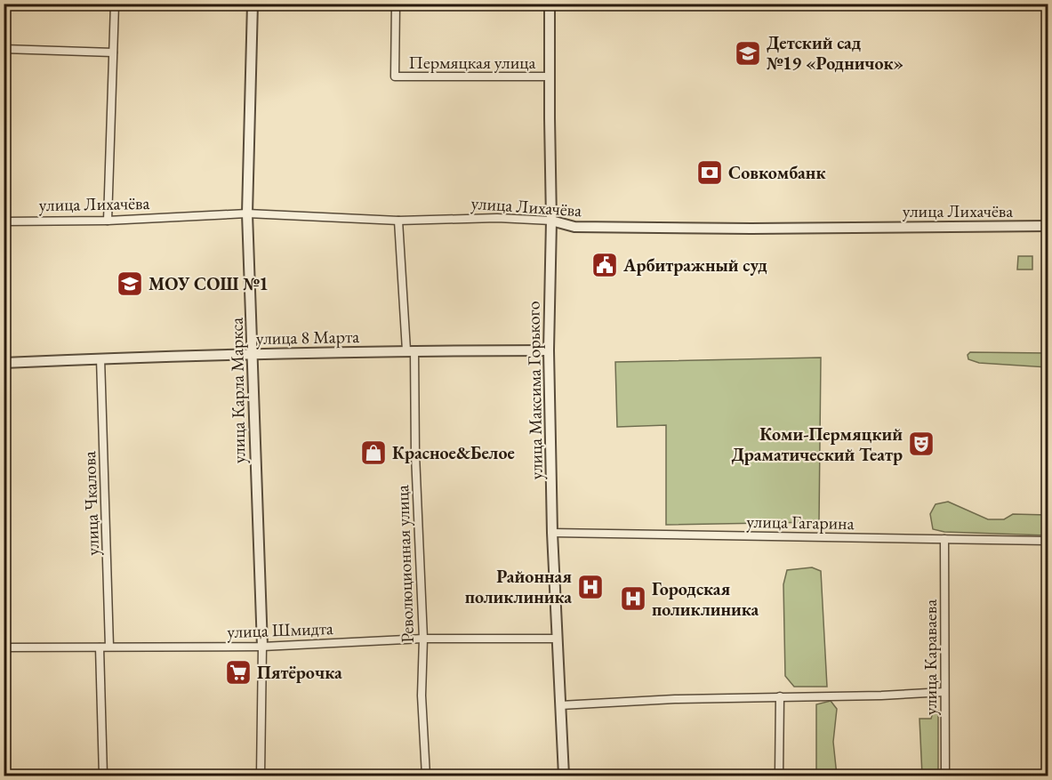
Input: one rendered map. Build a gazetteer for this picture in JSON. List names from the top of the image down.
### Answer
{
  "streets": {
    "street": [
      "Пермяцкая улица",
      "улица Лихачёва",
      "улица 8 Марта",
      "улица Карла Маркса",
      "улица Максима Горького",
      "улица Чкалова",
      "улица Гагарина",
      "Революционная улица",
      "улица Шмидта",
      "улица Караваева"
    ]
  },
  "crossings": [
    ["Пермяцкая улица", "улица Максима Горького"],
    ["улица Лихачёва", "улица Карла Маркса"],
    ["улица Лихачёва", "улица Максима Горького"],
    ["улица Лихачёва", "Революционная улица"],
    ["улица 8 Марта", "улица Карла Маркса"],
    ["улица 8 Марта", "улица Максима Горького"],
    ["улица 8 Марта", "улица Чкалова"],
    ["улица 8 Марта", "Революционная улица"],
    ["улица Карла Маркса", "улица Шмидта"],
    ["улица Максима Горького", "улица Гагарина"],
    ["улица Максима Горького", "улица Шмидта"],
    ["улица Чкалова", "улица Шмидта"],
    ["улица Гагарина", "улица Караваева"],
    ["Революционная улица", "улица Шмидта"]
  ],
  "places": {
    "school or university": ["Детский сад №19 «Родничок»", "МОУ СОШ №1"],
    "bank": ["Совкомбанк"],
    "public building": ["Арбитражный суд"],
    "theatre": ["Коми-Пермяцкий Драматический Театр"],
    "shop": ["Красное&Белое"],
    "hospital": ["Районная поликлиника", "Городская поликлиника"],
    "supermarket": ["Пятёрочка"]
  }
}
